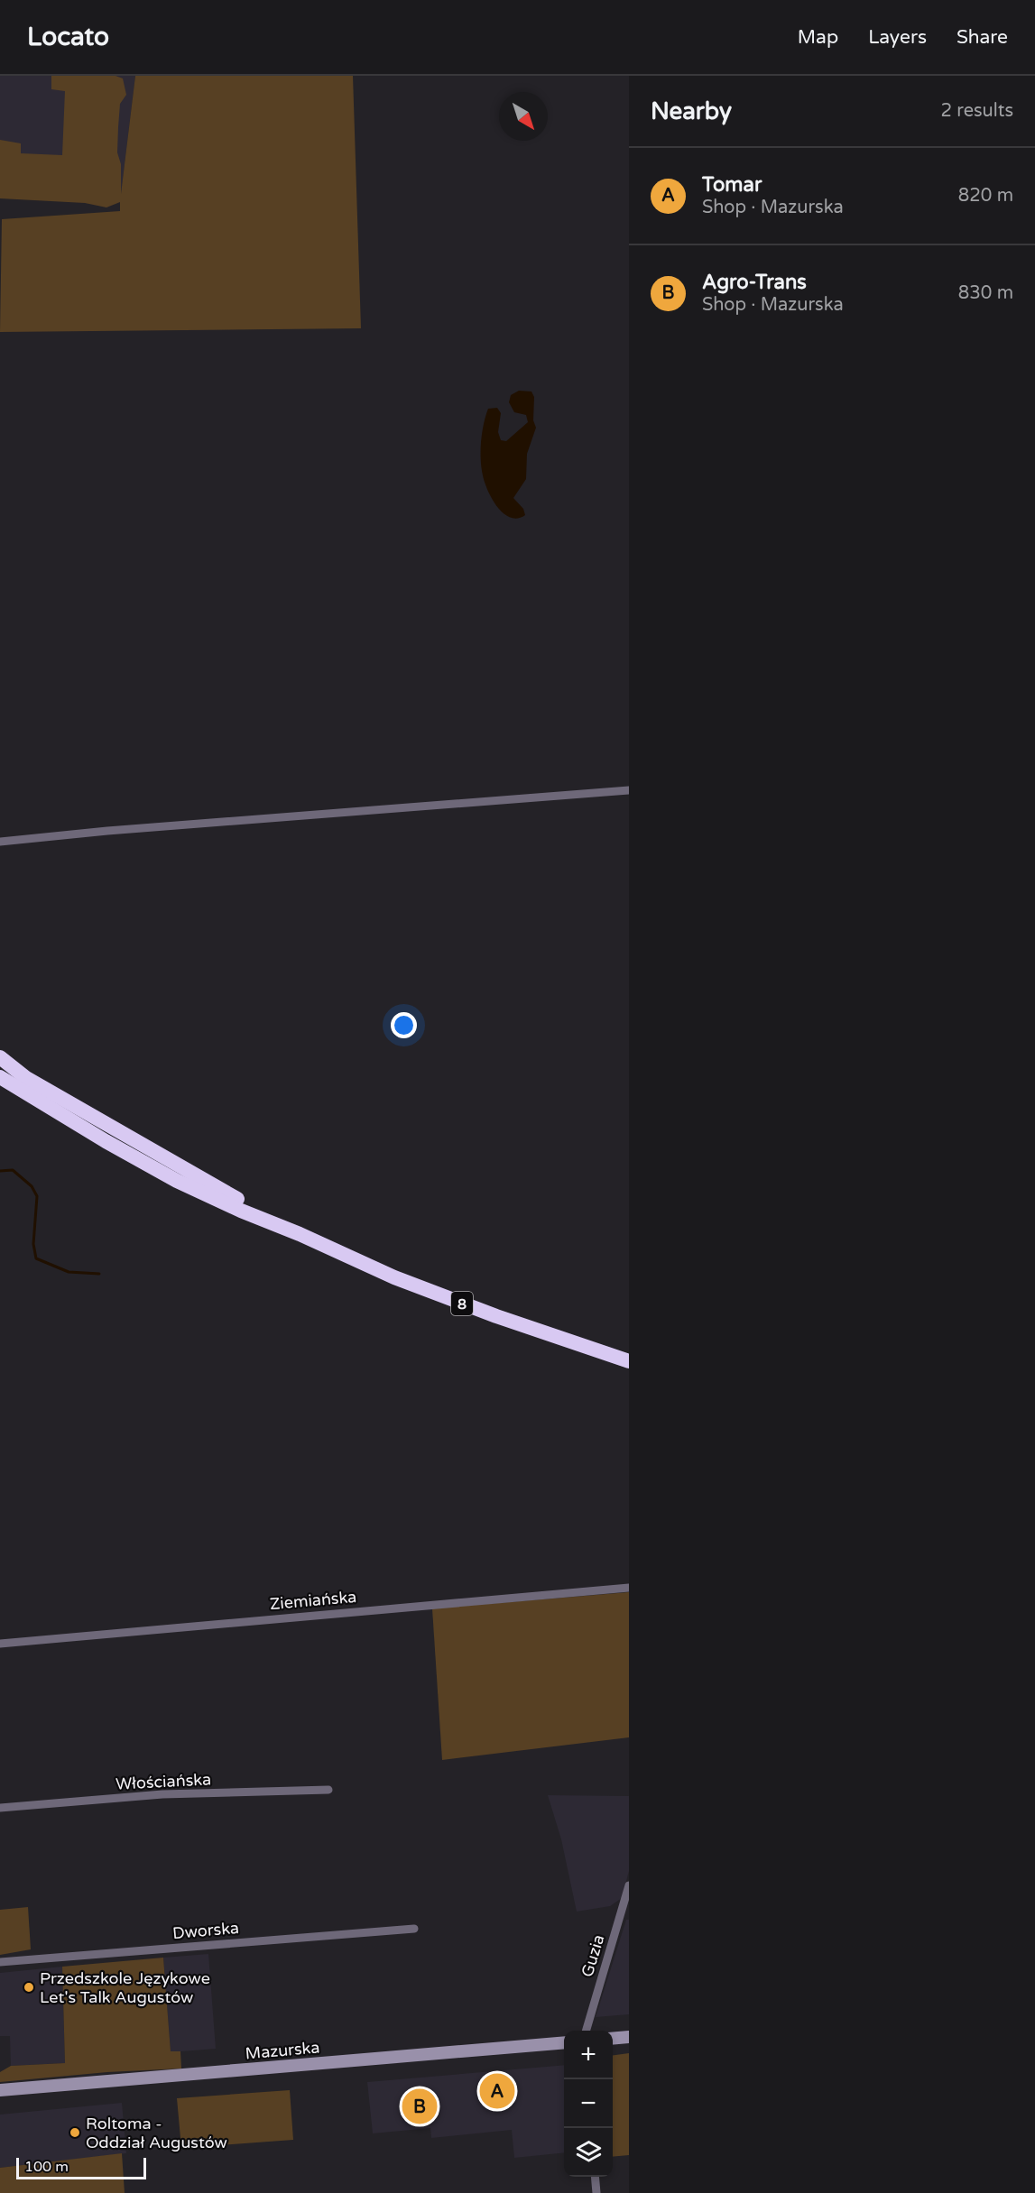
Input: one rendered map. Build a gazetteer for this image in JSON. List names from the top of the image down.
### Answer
{
  "streets": {
    "highway": ["8"],
    "main road": ["Mazurska"],
    "street": [
      "Ziemiańska",
      "Włościańska",
      "Dworska",
      "Guzia"
    ]
  },
  "places": ["Przedszkole Językowe Let's Talk Augustów", "Roltoma - Oddział Augustów"],
  "scale_bar": "100 m",
  "north": "bottom right",
  "page": {
    "header": "Locato",
    "nav": ["Map", "Layers", "Share"],
    "heading": ["Nearby", "2 results"],
    "list": [
      {
        "mark": "A",
        "name": "Tomar",
        "note": "Shop · Mazurska",
        "value": "820 m"
      },
      {
        "mark": "B",
        "name": "Agro-Trans",
        "note": "Shop · Mazurska",
        "value": "830 m"
      }
    ],
    "map_buttons": ["+", "−"],
    "pins": ["A", "B"],
    "scale": "100 m"
  }
}
